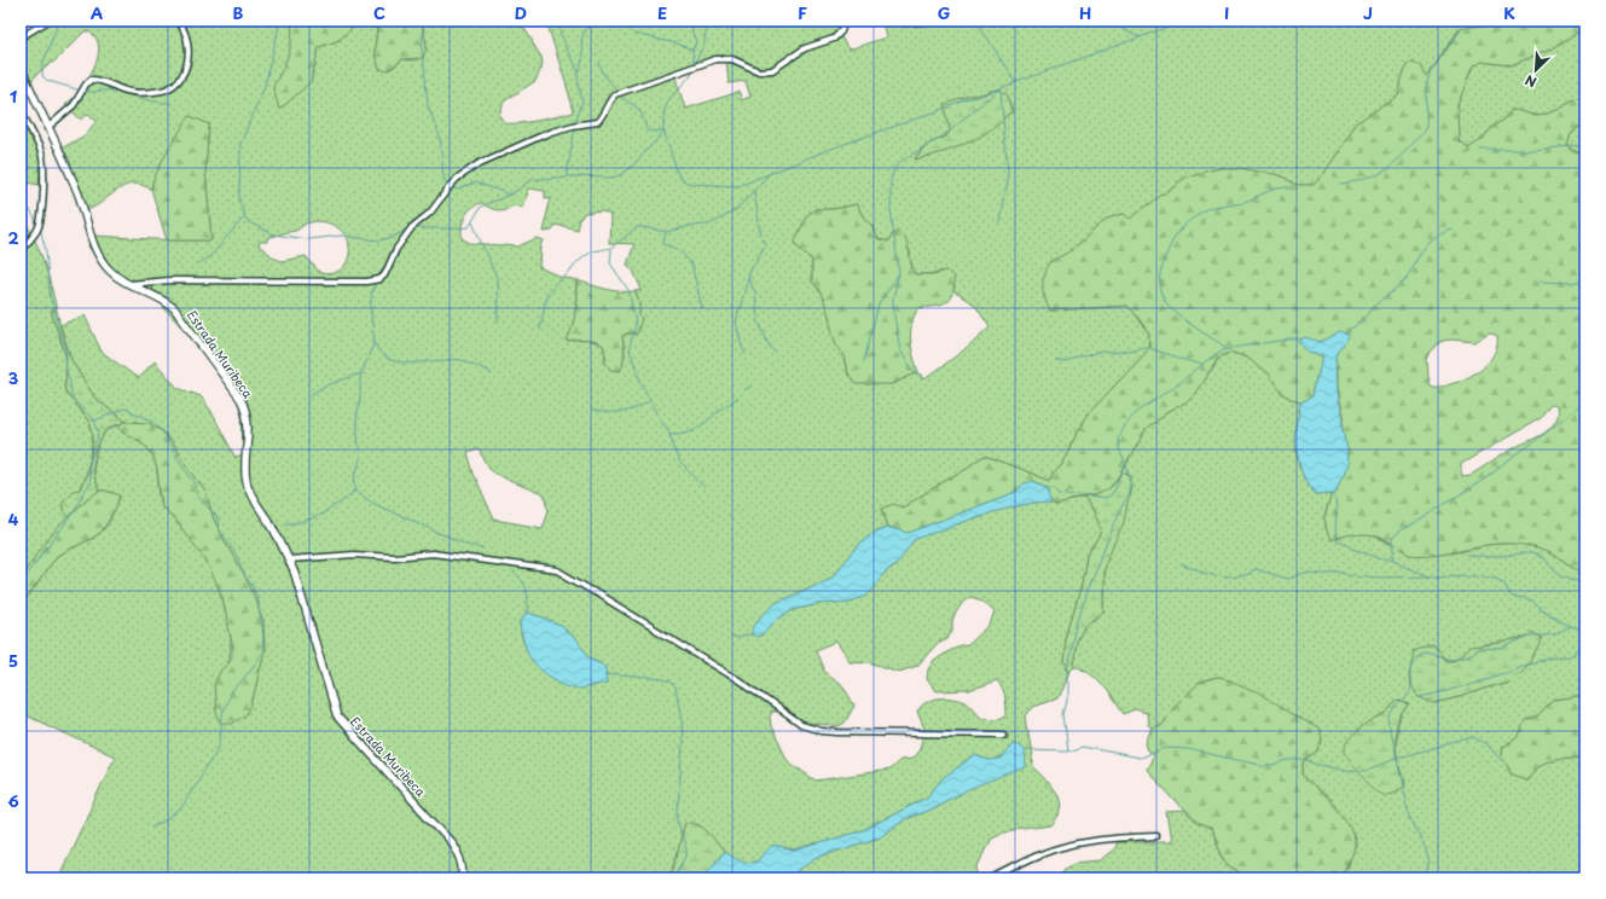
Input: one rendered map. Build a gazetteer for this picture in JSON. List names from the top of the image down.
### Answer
{
  "streets": {
    "street": ["Estrada Muribeca"]
  },
  "north": "bottom left",
  "grid": {
    "columns": [
      "A",
      "B",
      "C",
      "D",
      "E",
      "F",
      "G",
      "H",
      "I",
      "J",
      "K"
    ],
    "rows": [
      "1",
      "2",
      "3",
      "4",
      "5",
      "6"
    ]
  }
}
